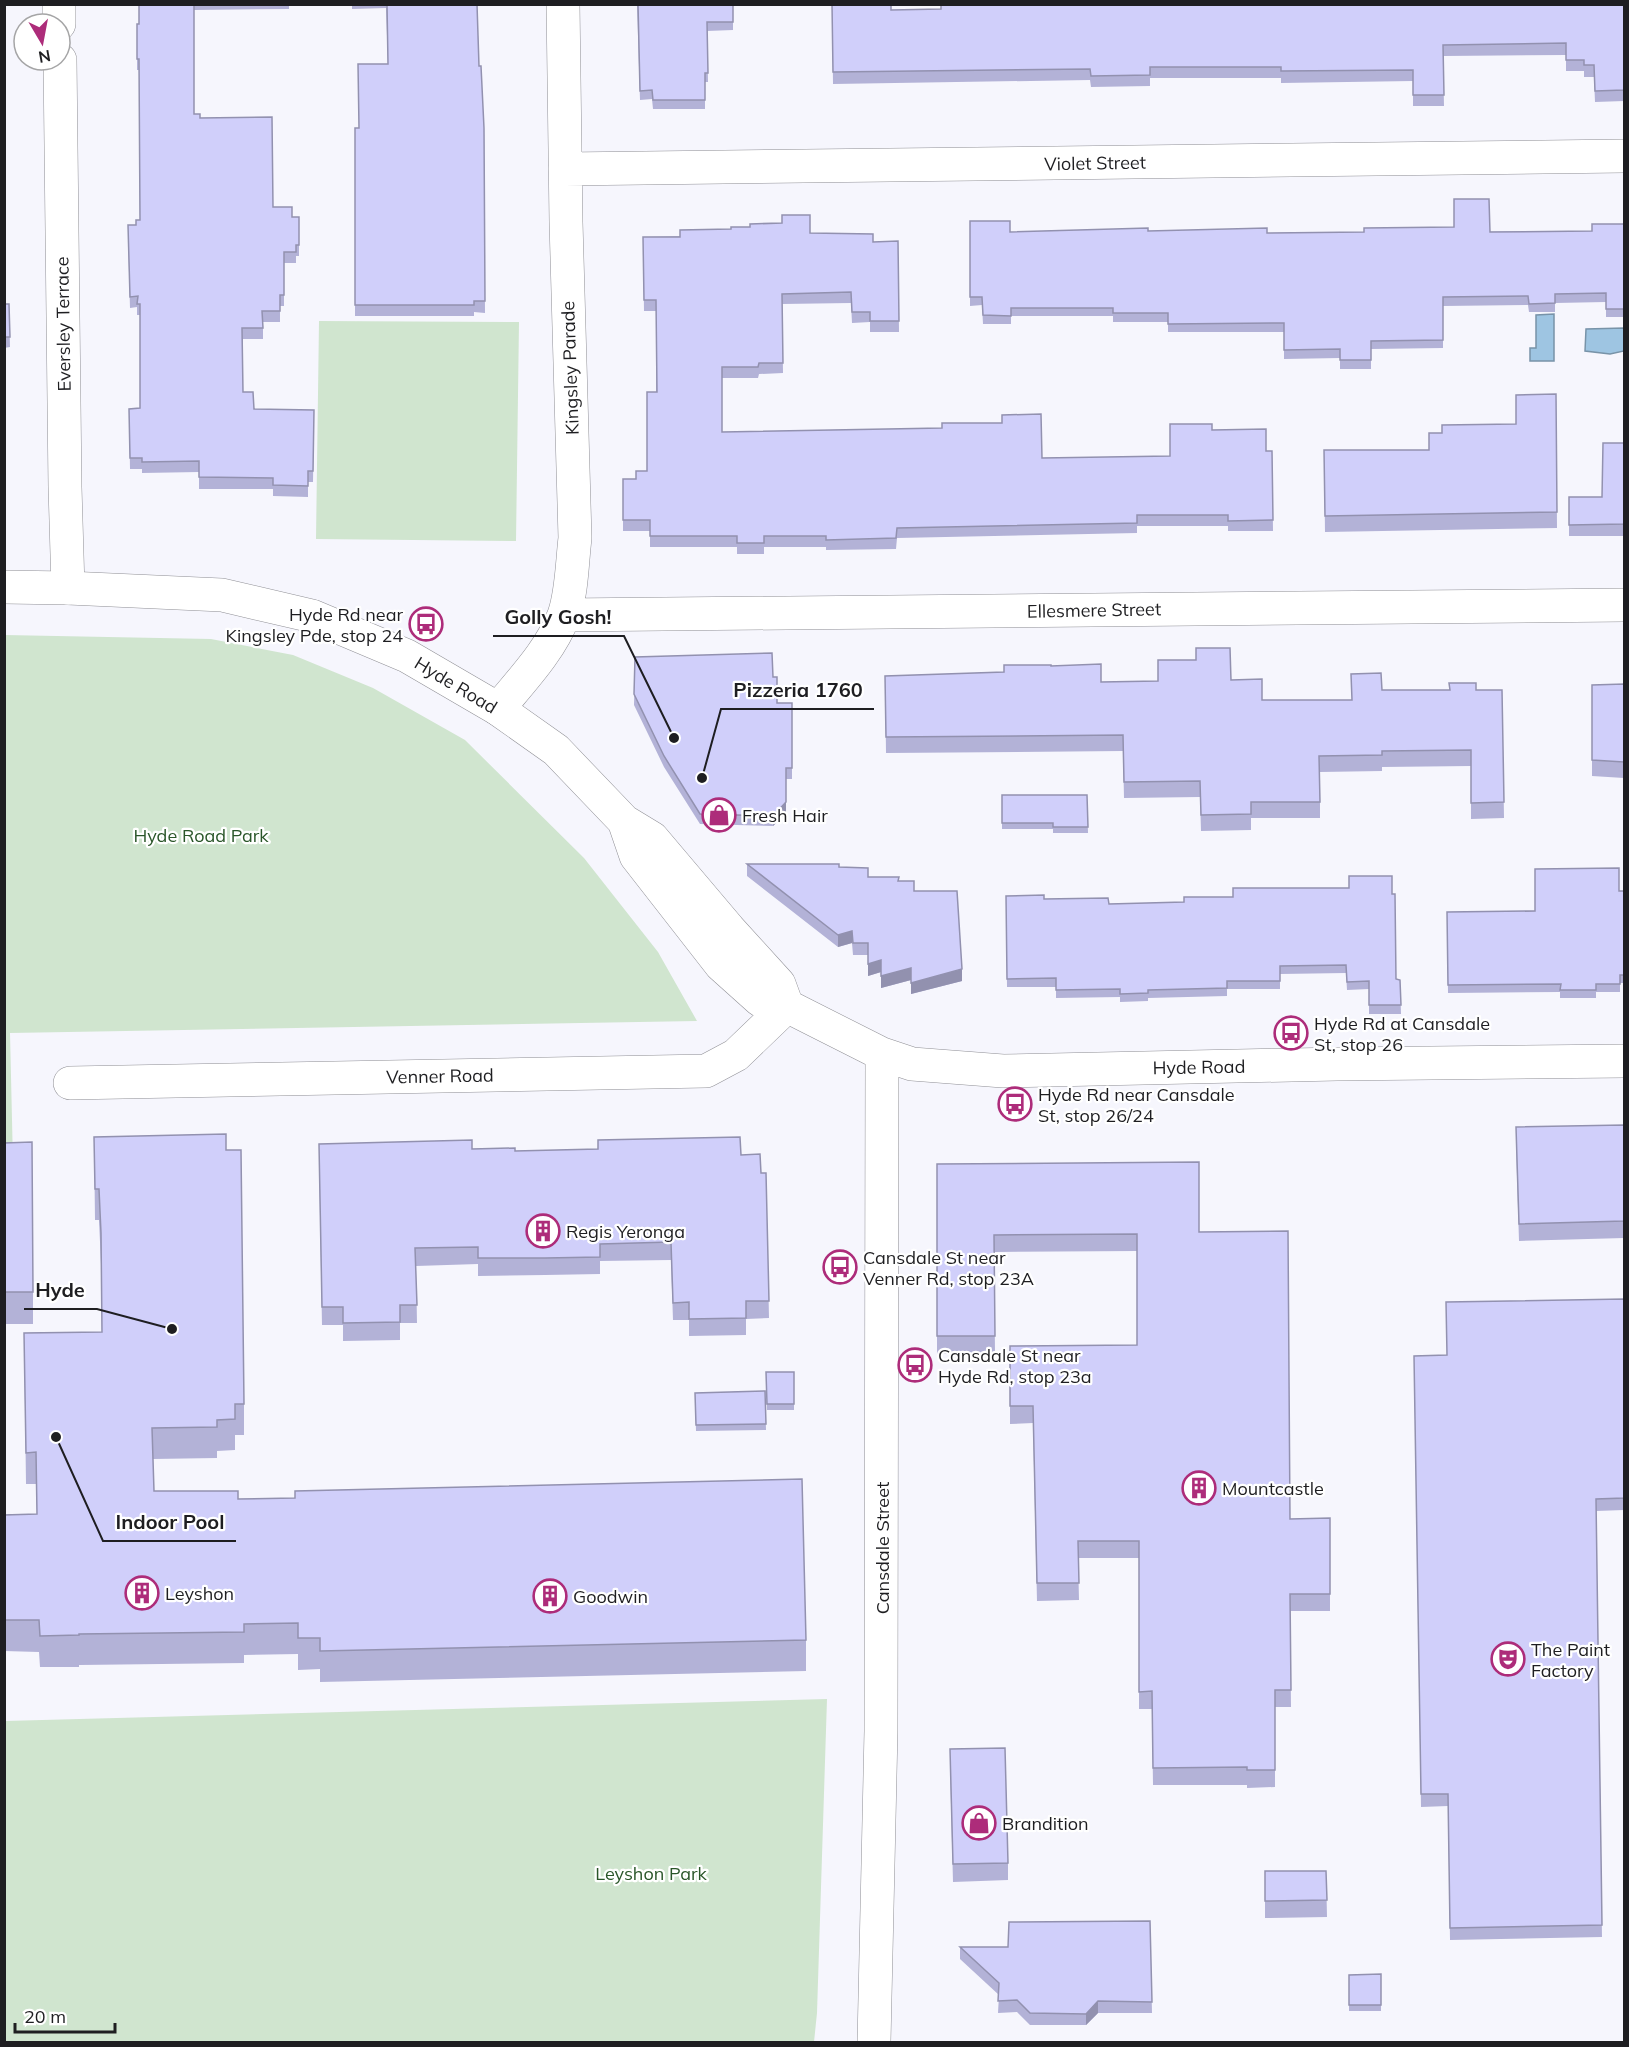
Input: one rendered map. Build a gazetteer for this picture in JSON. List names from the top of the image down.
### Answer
{
  "streets": {
    "street": [
      "Violet Street",
      "Eversley Terrace",
      "Kingsley Parade",
      "Ellesmere Street",
      "Hyde Road",
      "Venner Road",
      "Cansdale Street"
    ]
  },
  "crossings": [
    ["Violet Street", "Kingsley Parade"],
    ["Eversley Terrace", "Hyde Road"],
    ["Kingsley Parade", "Ellesmere Street"],
    ["Kingsley Parade", "Hyde Road"],
    ["Hyde Road", "Venner Road"],
    ["Hyde Road", "Cansdale Street"]
  ],
  "parks": ["Hyde Road Park", "Leyshon Park"],
  "places": {
    "bus stop": [
      "Hyde Rd near Kingsley Pde, stop 24",
      "Hyde Rd at Cansdale St, stop 26",
      "Hyde Rd near Cansdale St, stop 26/24",
      "Cansdale St near Venner Rd, stop 23A",
      "Cansdale St near Hyde Rd, stop 23a"
    ],
    "other": [
      "Golly Gosh!",
      "Pizzeria 1760",
      "Hyde",
      "Indoor Pool"
    ],
    "shop": ["Fresh Hair", "Brandition"],
    "building": [
      "Regis Yeronga",
      "Mountcastle",
      "Leyshon",
      "Goodwin"
    ],
    "theatre": ["The Paint Factory"]
  },
  "scale_bar": "20 m",
  "north": "bottom"
}
